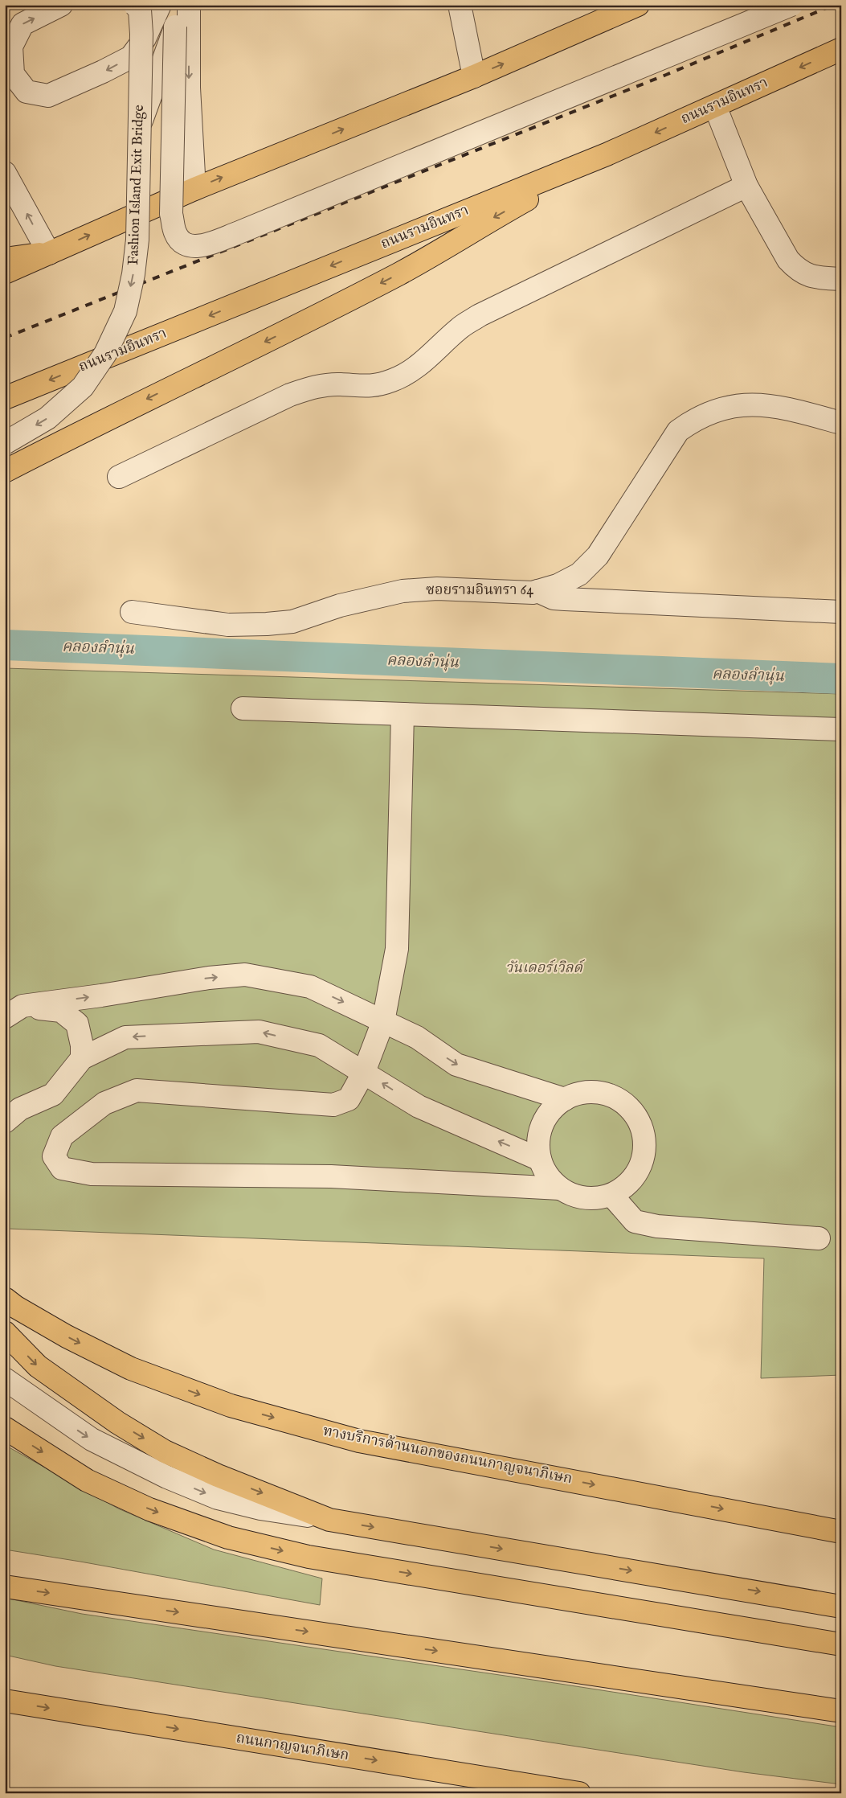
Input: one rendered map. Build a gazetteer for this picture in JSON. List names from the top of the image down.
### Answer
{
  "streets": {
    "main road": ["ถนนรามอินทรา", "ทางบริการด้านนอกของถนนกาญจนาภิเษก", "ถนนกาญจนาภิเษก"],
    "street": ["Fashion Island Exit Bridge", "ซอยรามอินทรา 64"]
  },
  "one_way": ["Fashion Island Exit Bridge"],
  "water": ["คลองลำนุ่น"],
  "parks": ["วันเดอร์เวิลด์"]
}
